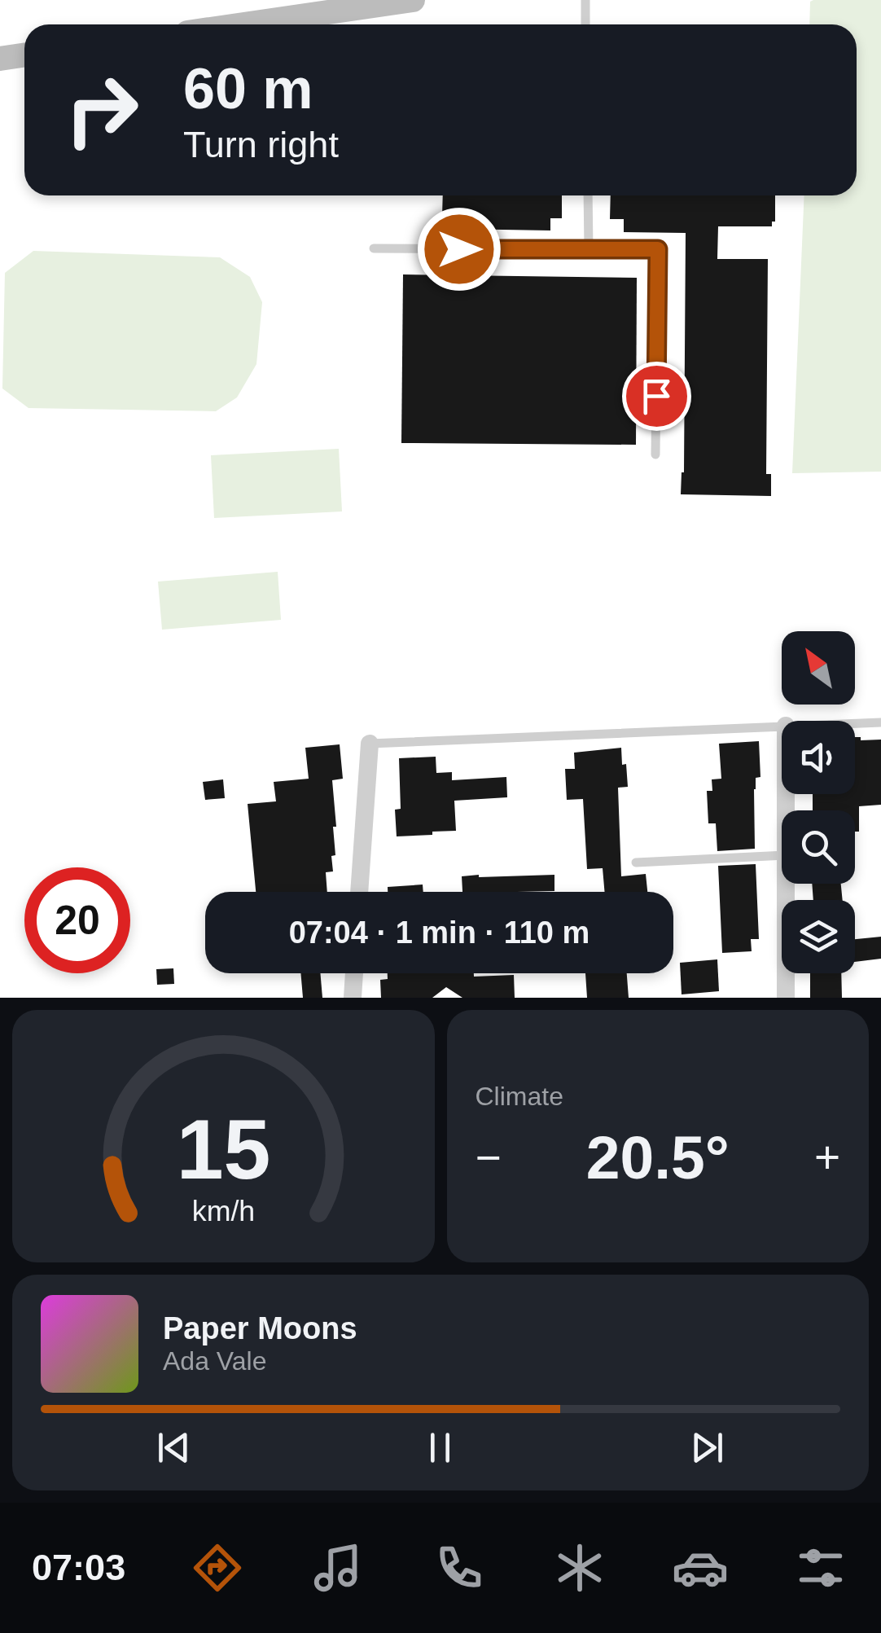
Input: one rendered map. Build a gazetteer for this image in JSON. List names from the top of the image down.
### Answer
{
  "north": "top left",
  "page": {
    "turn": ["60 m", "Turn right"],
    "limit": "20",
    "trip": "07:04 · 1 min · 110 m",
    "tile": "Climate",
    "heat": ["−", "20.5°", "+"],
    "song": ["Paper Moons", "Ada Vale"],
    "tabs": "07:03",
    "gauge": ["15", "km/h"]
  }
}
